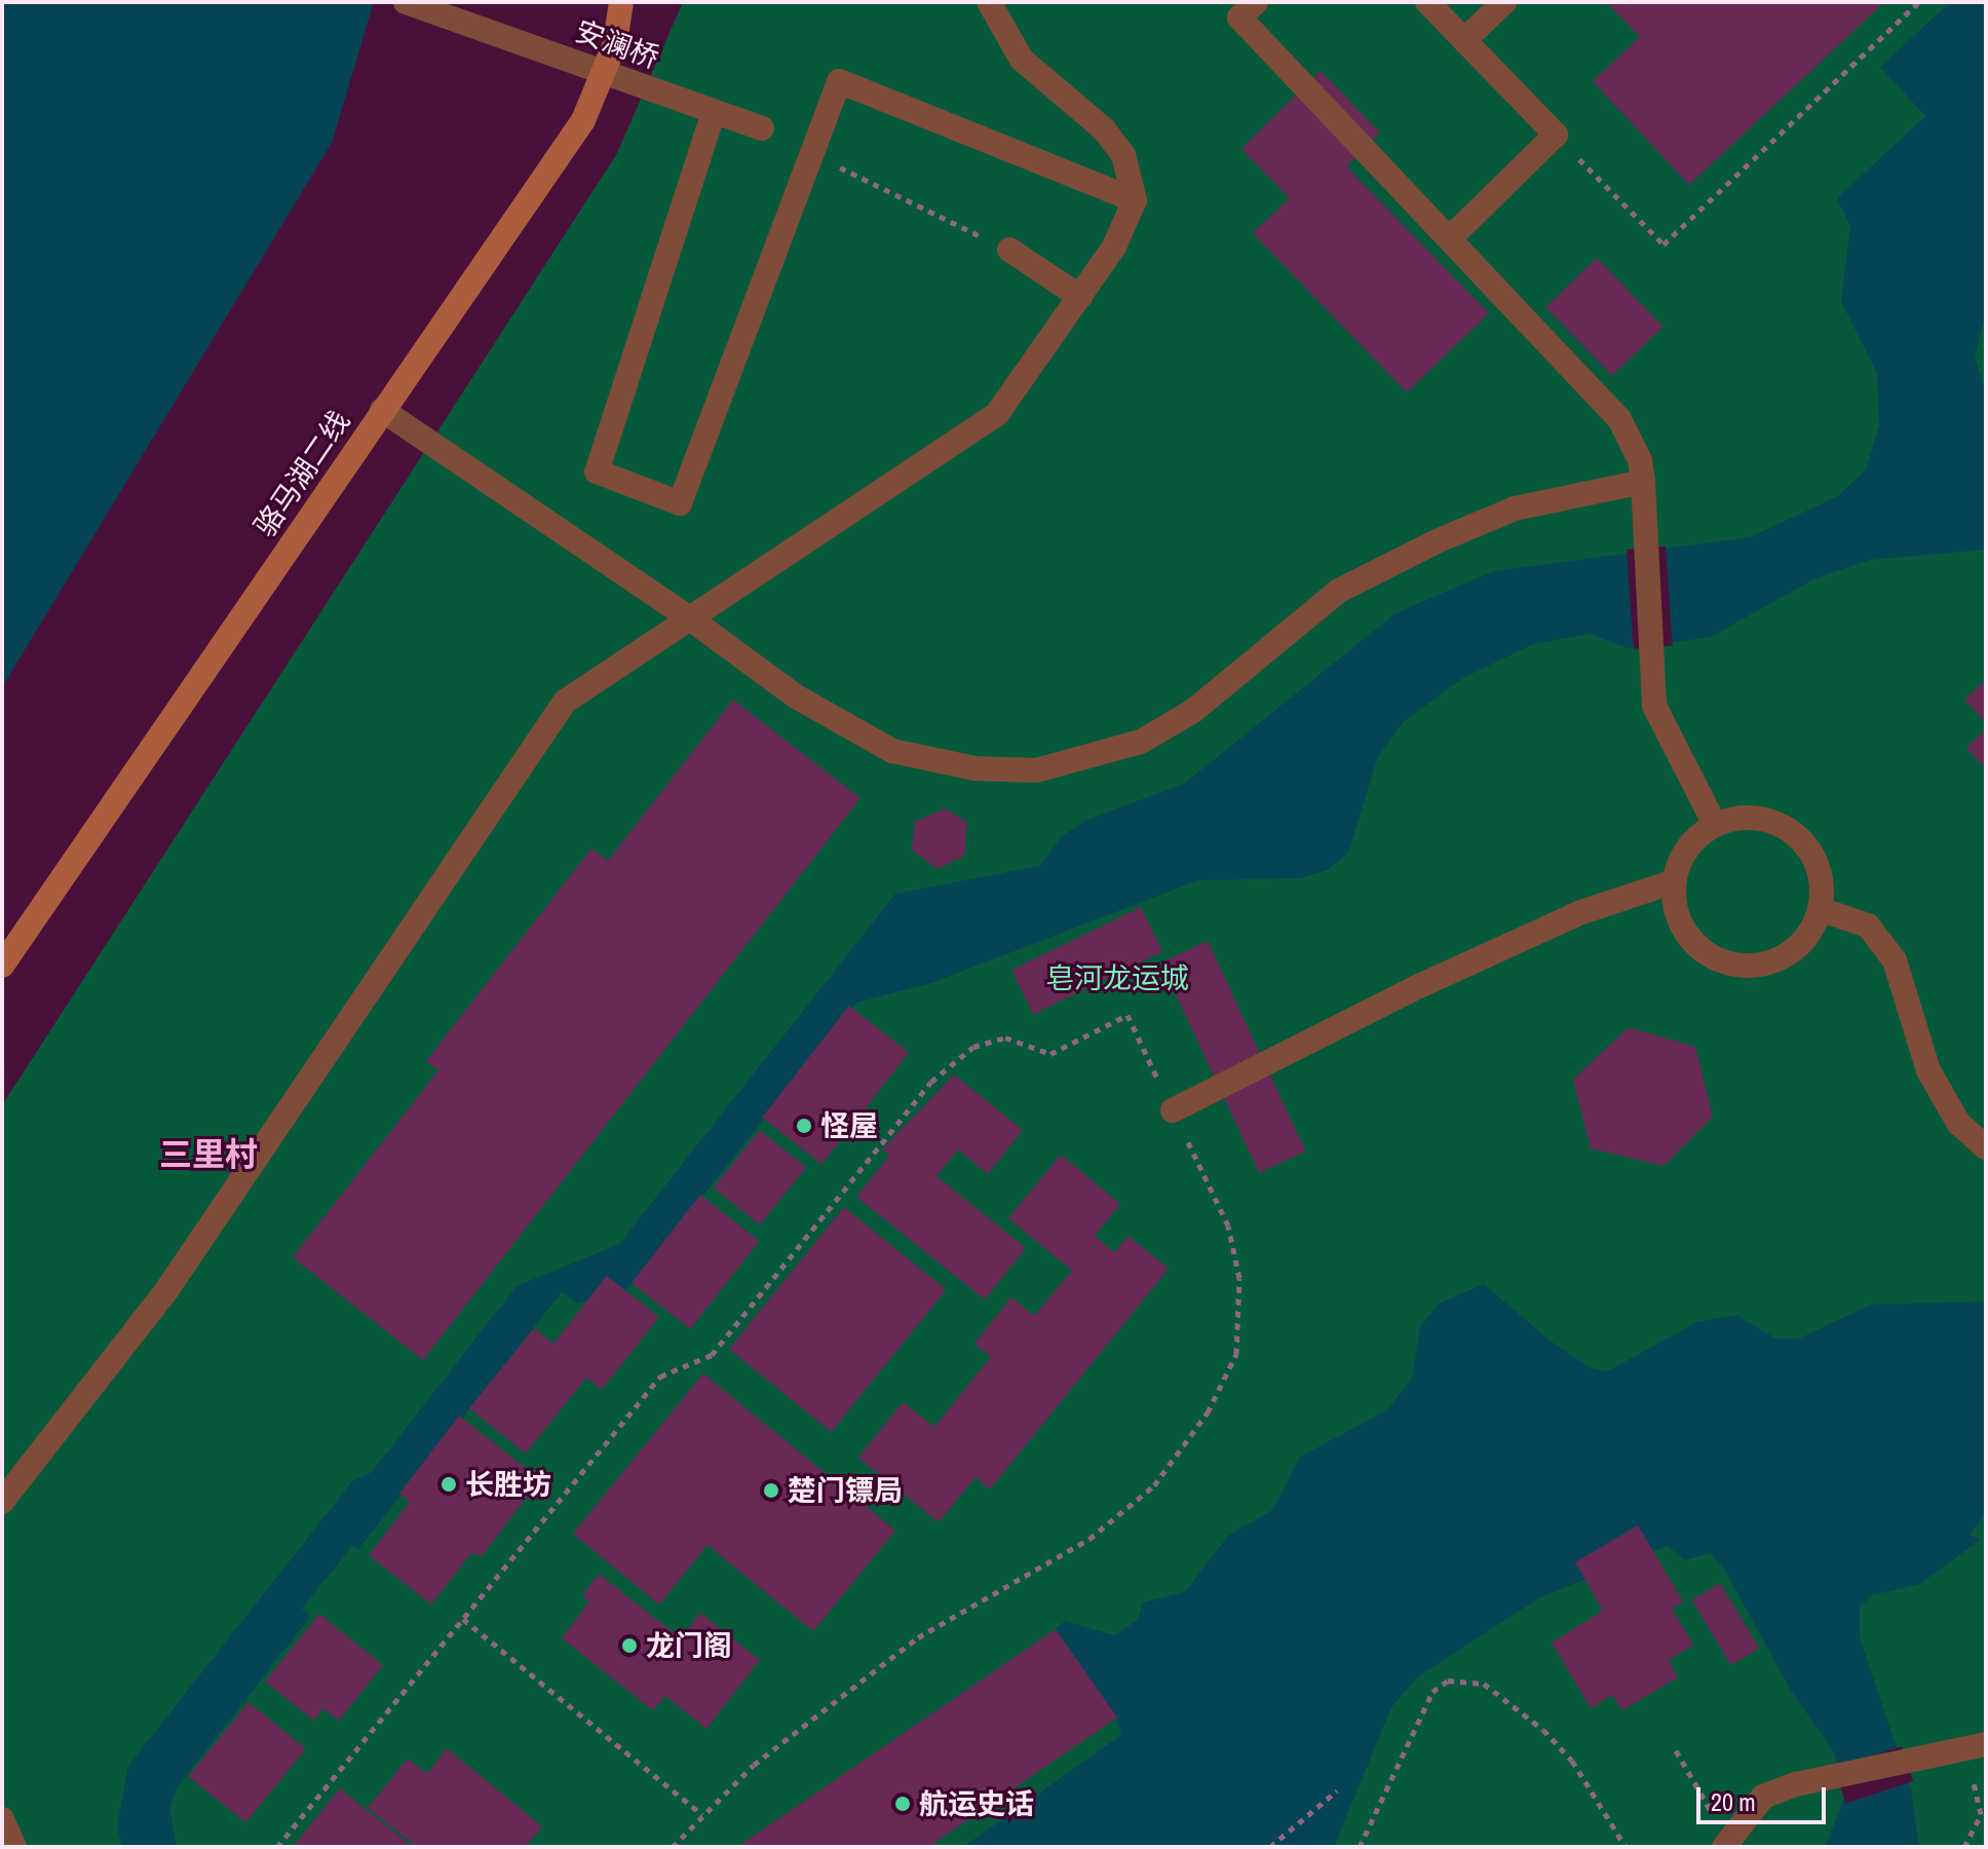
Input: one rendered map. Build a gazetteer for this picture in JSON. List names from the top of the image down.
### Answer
{
  "streets": {
    "street": ["安澜桥", "骆马湖二线"]
  },
  "districts": ["三里村"],
  "parks": ["皂河龙运城"],
  "places": [
    "怪屋",
    "长胜坊",
    "楚门镖局",
    "龙门阁",
    "航运史话"
  ],
  "scale_bar": "20 m"
}
